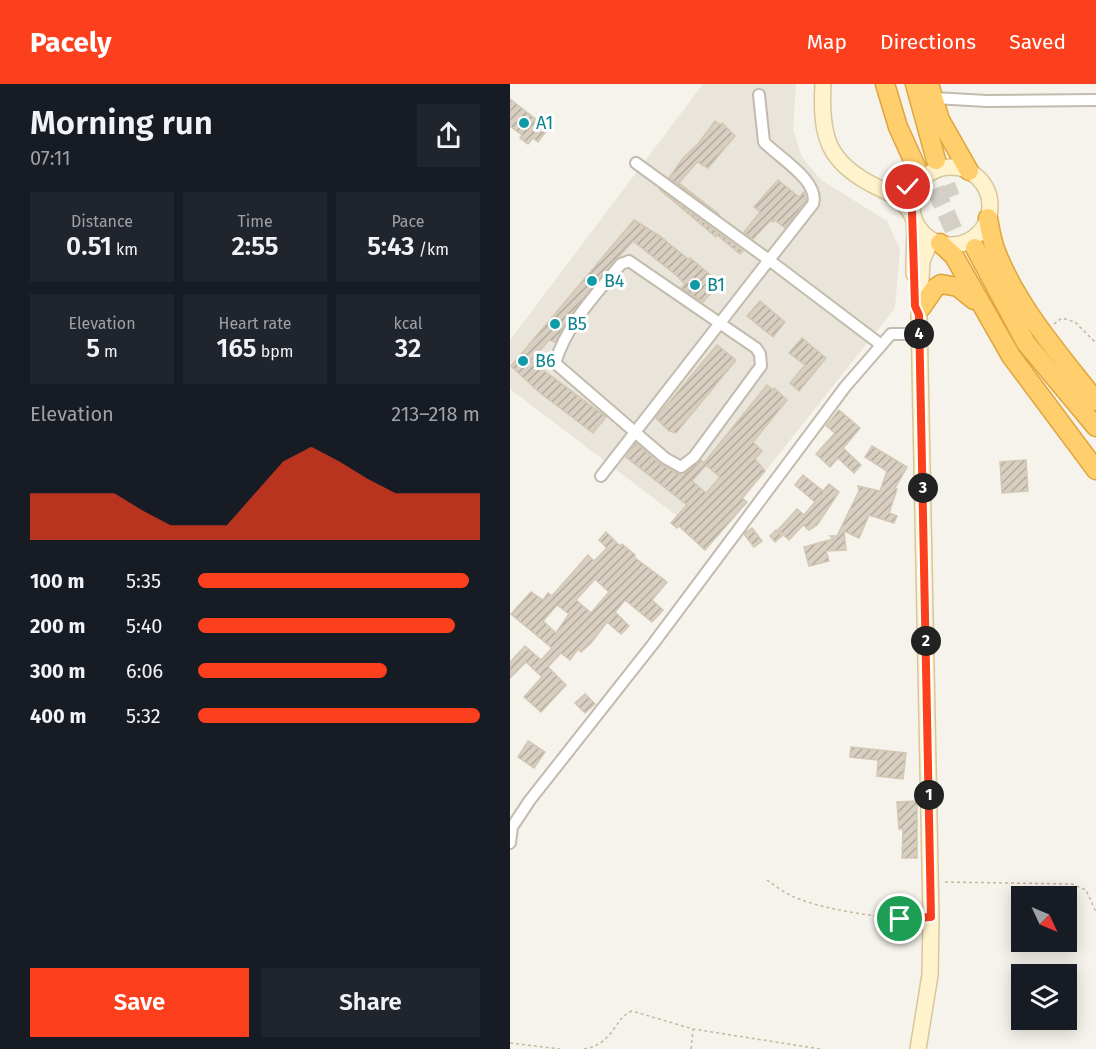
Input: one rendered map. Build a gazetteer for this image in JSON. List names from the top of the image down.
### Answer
{
  "places": [
    "A1",
    "B4",
    "B1",
    "B5",
    "B6"
  ],
  "north": "bottom right",
  "page": {
    "header": "Pacely",
    "nav": ["Map", "Directions", "Saved"],
    "heading": ["Morning run", "07:11"],
    "stats": [
      ["Distance", "0.51 km"],
      ["Time", "2:55"],
      ["Pace", "5:43 /km"],
      ["Elevation", "5 m"],
      ["Heart rate", "165 bpm"],
      ["kcal", "32"]
    ],
    "pins": [
      "4",
      "3",
      "2",
      "1"
    ],
    "chart": ["Elevation", "213–218 m"],
    "list": [
      {
        "name": "100 m",
        "note": "5:35"
      },
      {
        "name": "200 m",
        "note": "5:40"
      },
      {
        "name": "300 m",
        "note": "6:06"
      },
      {
        "name": "400 m",
        "note": "5:32"
      }
    ],
    "buttons": ["Save", "Share"]
  }
}
